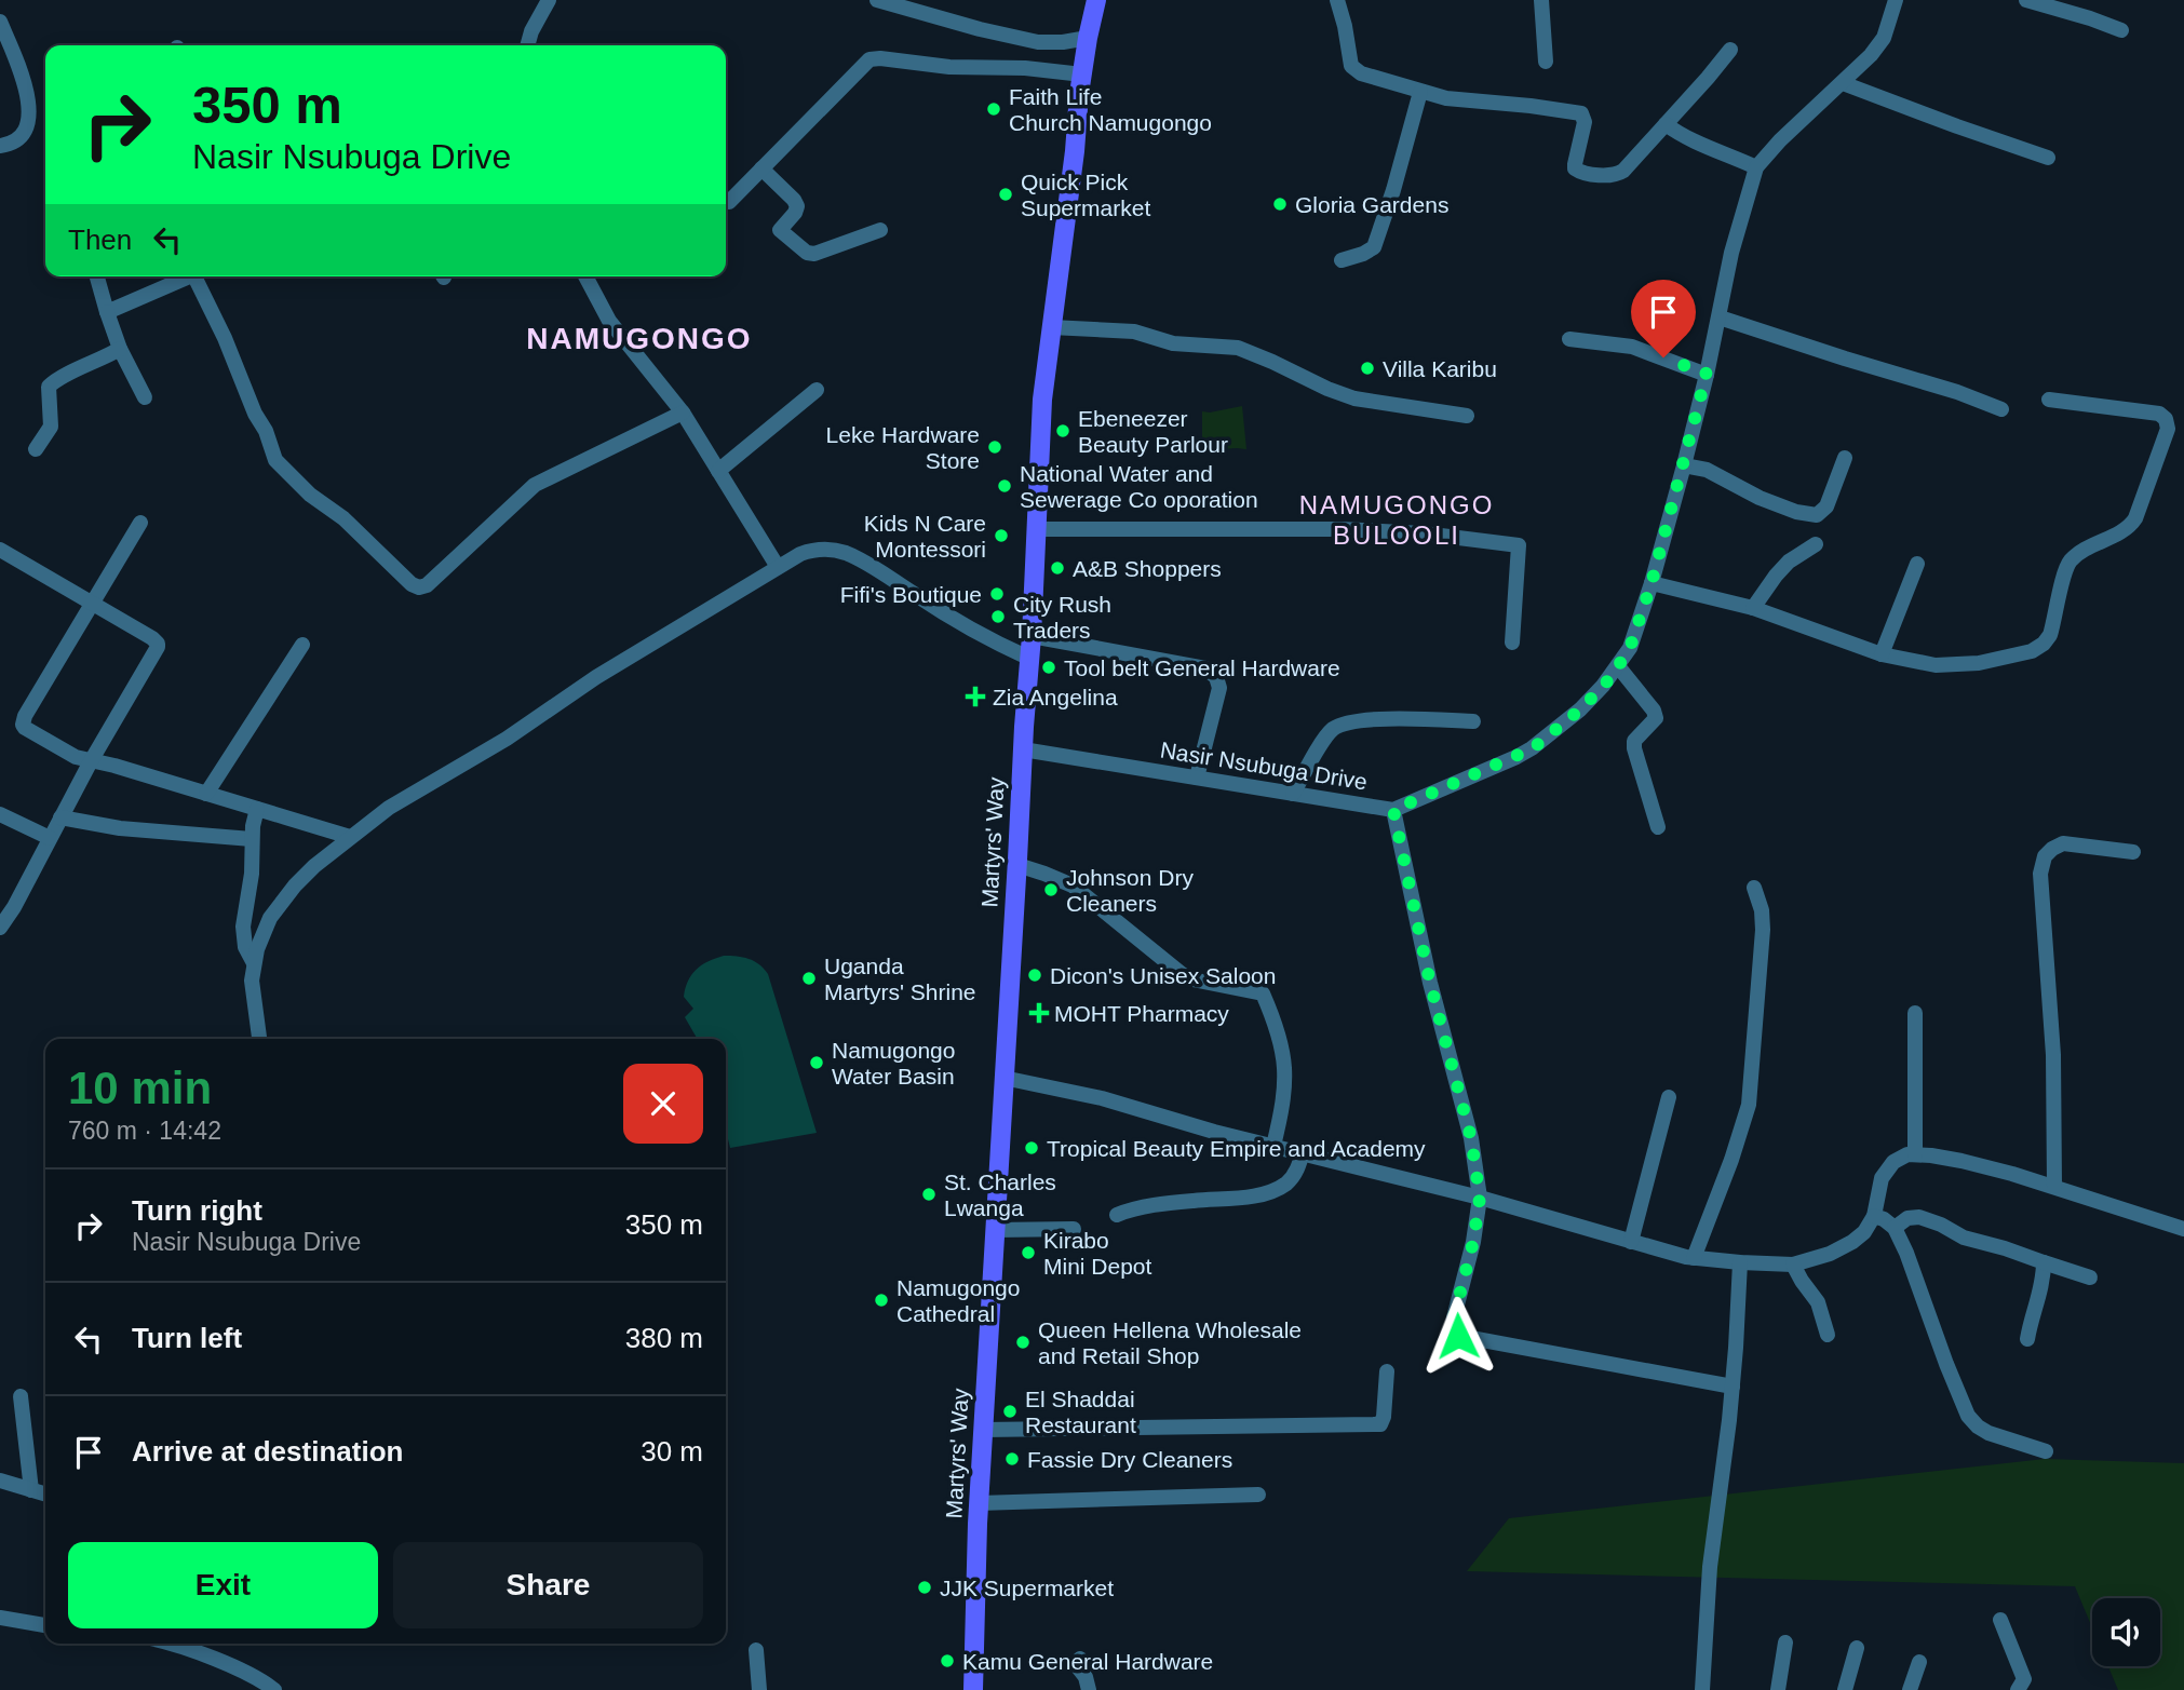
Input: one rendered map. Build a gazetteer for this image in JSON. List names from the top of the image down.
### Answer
{
  "streets": {
    "main road": ["Martyrs' Way"],
    "street": ["Nasir Nsubuga Drive"]
  },
  "crossings": [
    ["Nasir Nsubuga Drive", "Martyrs' Way"]
  ],
  "districts": ["NAMUGONGO", "NAMUGONGO BULOOLI"],
  "places": {
    "other": [
      "Faith Life Church Namugongo",
      "Quick Pick Supermarket",
      "Gloria Gardens",
      "Villa Karibu",
      "Ebeneezer Beauty Parlour",
      "Leke Hardware Store",
      "National Water and Sewerage Co oporation",
      "Kids N Care Montessori",
      "A&B Shoppers",
      "Fifi's Boutique",
      "City Rush Traders",
      "Tool belt General Hardware",
      "Johnson Dry Cleaners",
      "Dicon's Unisex Saloon",
      "Uganda Martyrs' Shrine",
      "Namugongo Water Basin",
      "Tropical Beauty Empire and Academy",
      "St. Charles Lwanga",
      "Kirabo Mini Depot",
      "Namugongo Cathedral",
      "Queen Hellena Wholesale and Retail Shop",
      "El Shaddai Restaurant",
      "Fassie Dry Cleaners",
      "JJK Supermarket",
      "Kamu General Hardware"
    ],
    "health": ["Zia Angelina", "MOHT Pharmacy"]
  },
  "page": {
    "turn": ["350 m", "Nasir Nsubuga Drive"],
    "then": "Then",
    "heading": ["10 min", "760 m · 14:42"],
    "list": [
      {
        "name": "Turn right",
        "note": "Nasir Nsubuga Drive",
        "value": "350 m"
      },
      {
        "name": "Turn left",
        "value": "380 m"
      },
      {
        "name": "Arrive at destination",
        "value": "30 m"
      }
    ],
    "buttons": ["Exit", "Share"]
  }
}
